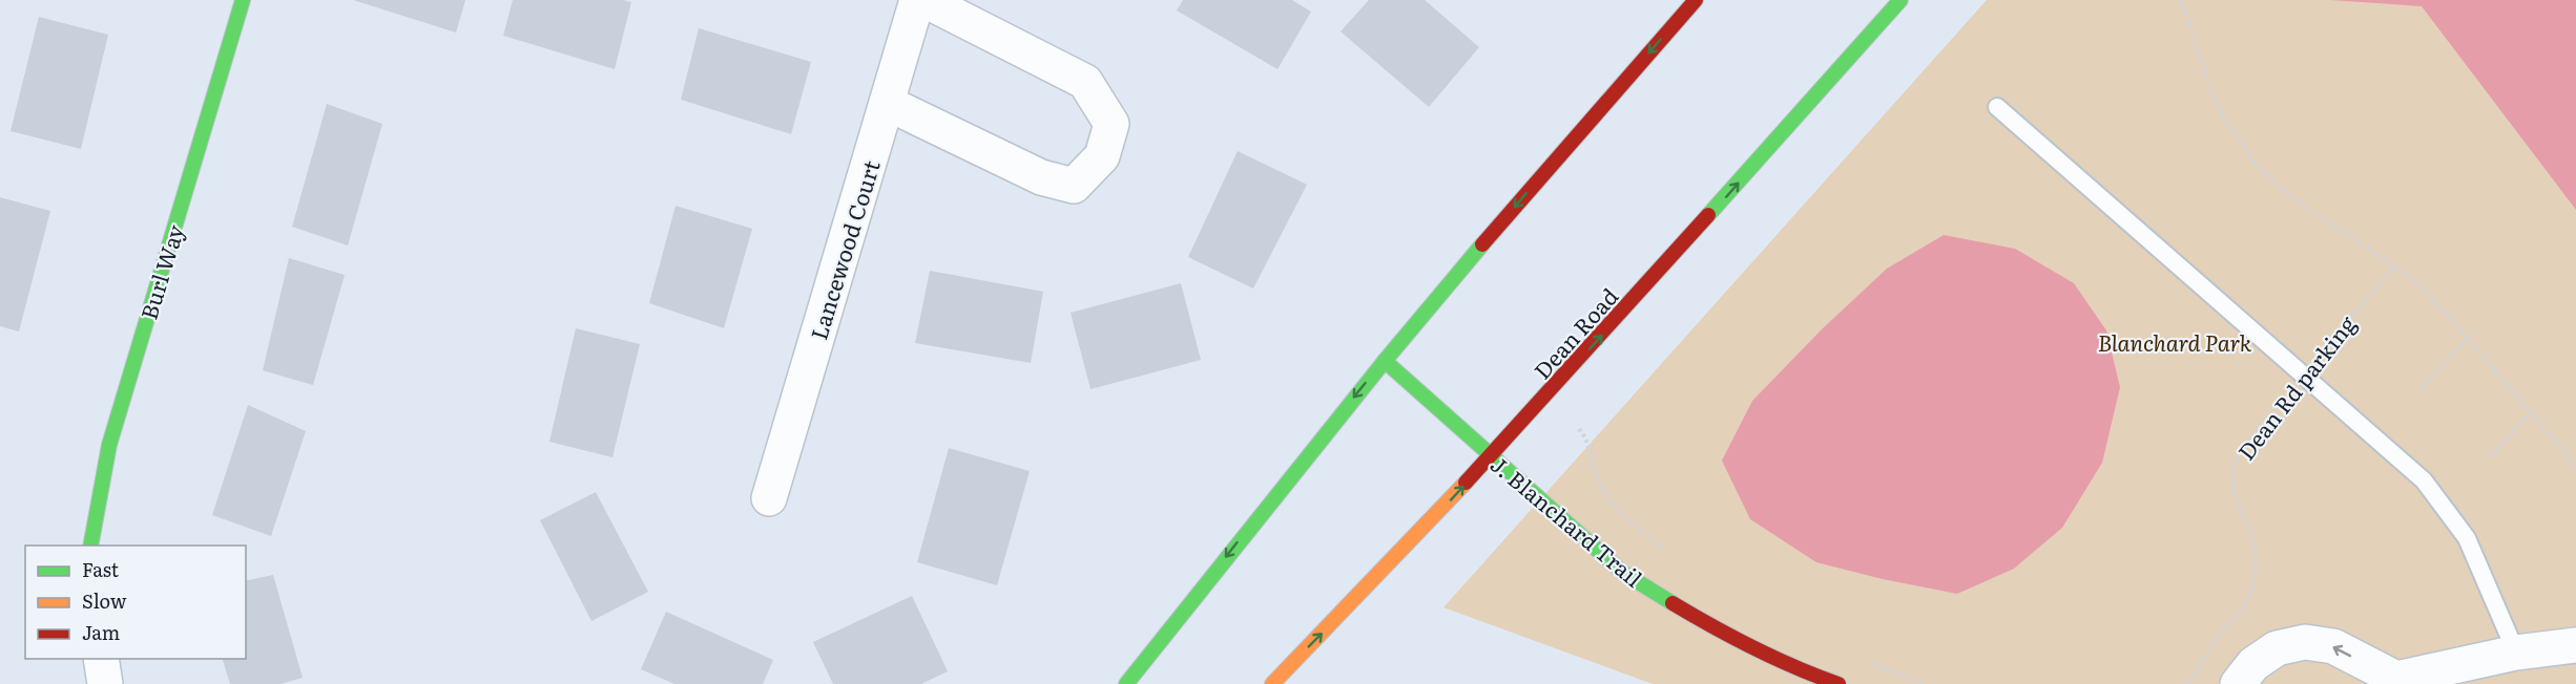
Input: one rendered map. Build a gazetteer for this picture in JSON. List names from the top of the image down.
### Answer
{
  "streets": {
    "main road": ["Burl Way", "Dean Road", "J. Blanchard Trail"],
    "street": ["Lancewood Court"],
    "path": ["Dean Rd parking"]
  },
  "crossings": [
    ["Dean Road", "J. Blanchard Trail"]
  ],
  "one_way": ["Dean Road"],
  "parks": ["Blanchard Park"],
  "legend": ["Fast", "Slow", "Jam"]
}
